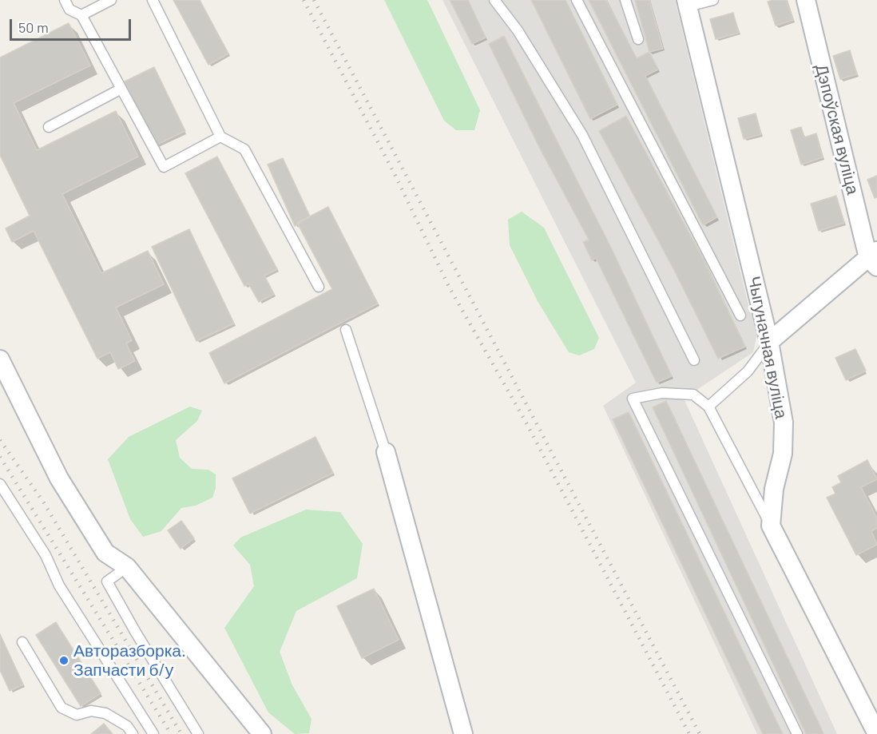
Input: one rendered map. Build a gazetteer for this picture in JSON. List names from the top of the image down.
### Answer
{
  "streets": {
    "street": ["Дэпоўская вуліца", "Чыгуначная вуліца"]
  },
  "places": ["Авторазборка. Запчасти б/у"],
  "scale_bar": "50 m"
}
